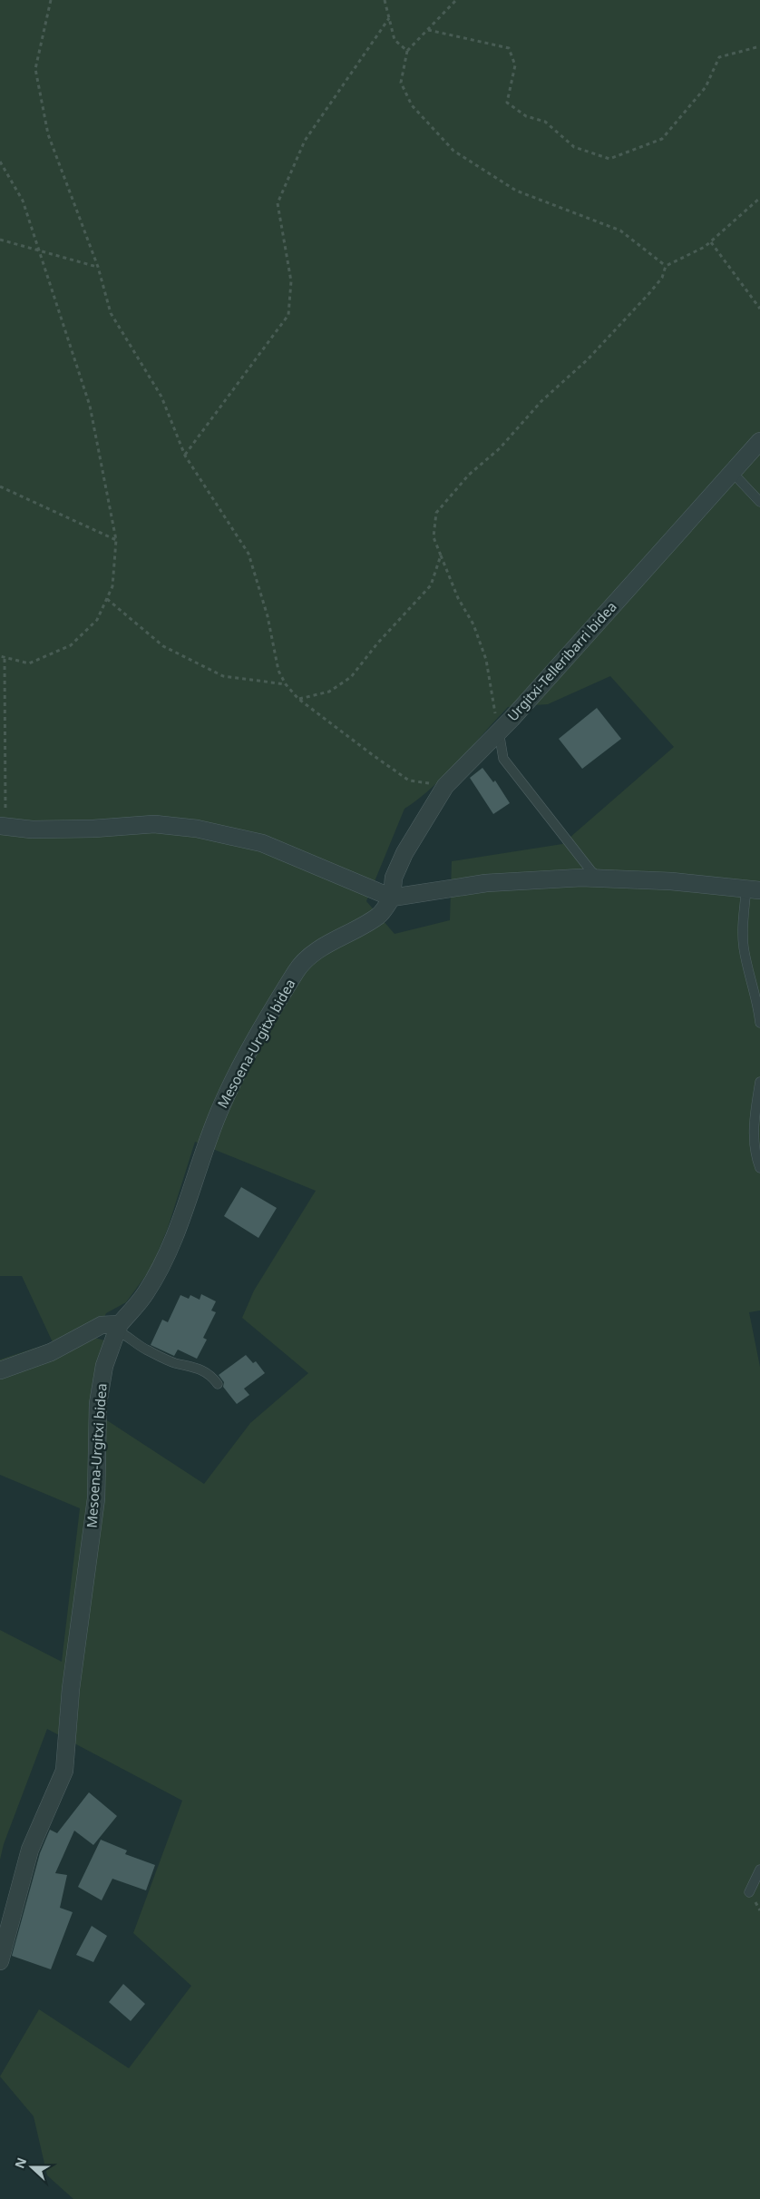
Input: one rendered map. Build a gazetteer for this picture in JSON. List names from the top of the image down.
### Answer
{
  "streets": {
    "street": ["Urgitxi-Telleribarri bidea", "Mesoena-Urgitxi bidea"]
  },
  "crossings": [
    ["Urgitxi-Telleribarri bidea", "Mesoena-Urgitxi bidea"]
  ],
  "north": "left"
}
